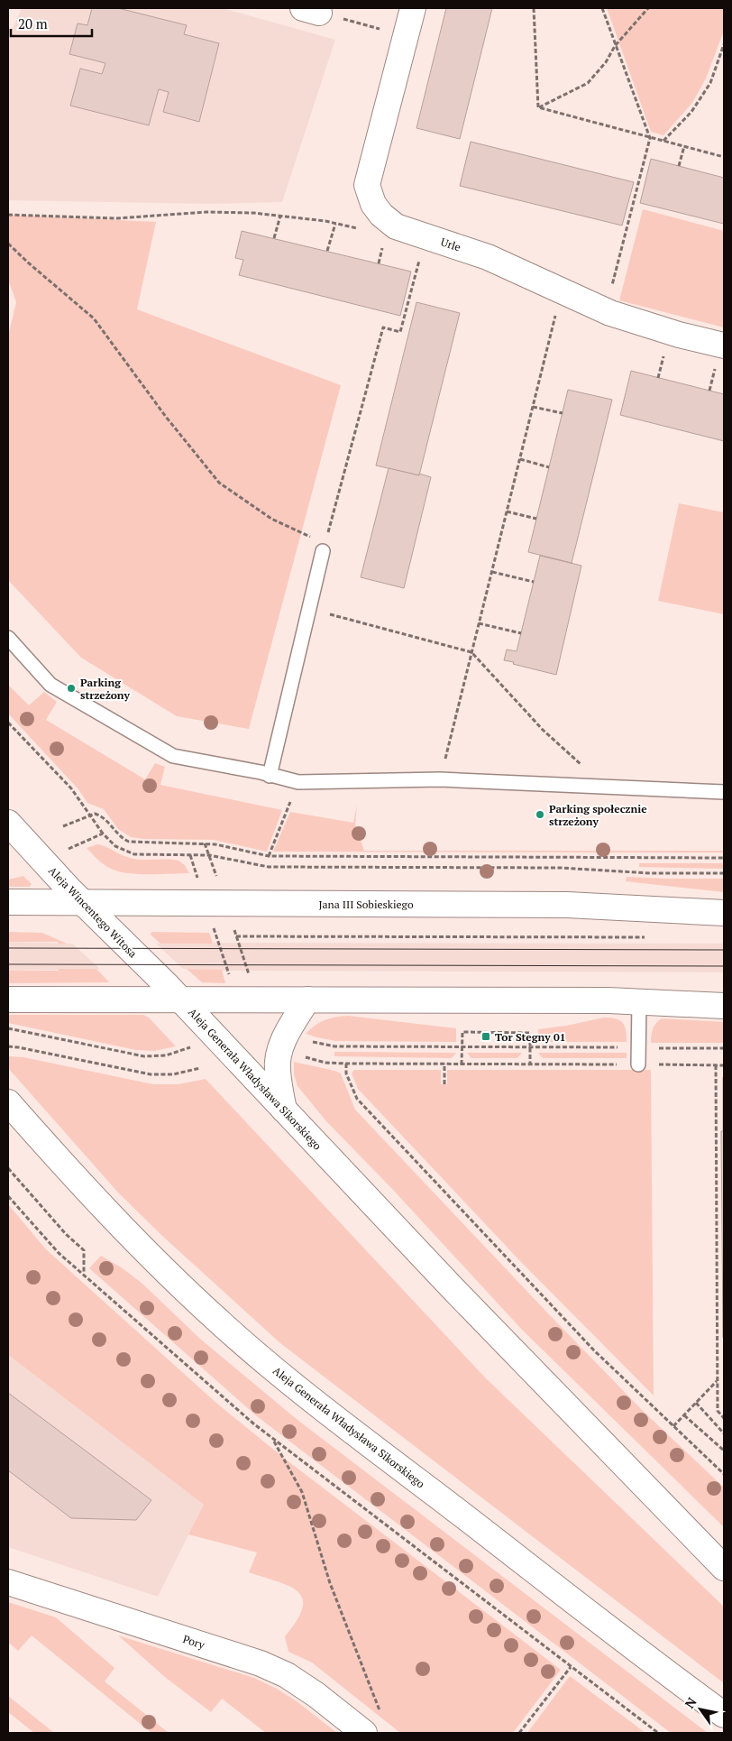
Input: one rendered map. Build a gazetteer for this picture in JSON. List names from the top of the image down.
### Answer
{
  "streets": {
    "main road": [
      "Urle",
      "Jana III Sobieskiego",
      "Aleja Wincentego Witosa",
      "Aleja Generała Władysława Sikorskiego",
      "Pory"
    ]
  },
  "crossings": [
    ["Jana III Sobieskiego", "Aleja Wincentego Witosa"],
    ["Aleja Wincentego Witosa", "Aleja Generała Władysława Sikorskiego"]
  ],
  "places": {
    "other": ["Parking strzeżony", "Parking społecznie strzeżony"],
    "transit": ["Tor Stegny 01"]
  },
  "scale_bar": "20 m",
  "north": "top left"
}
